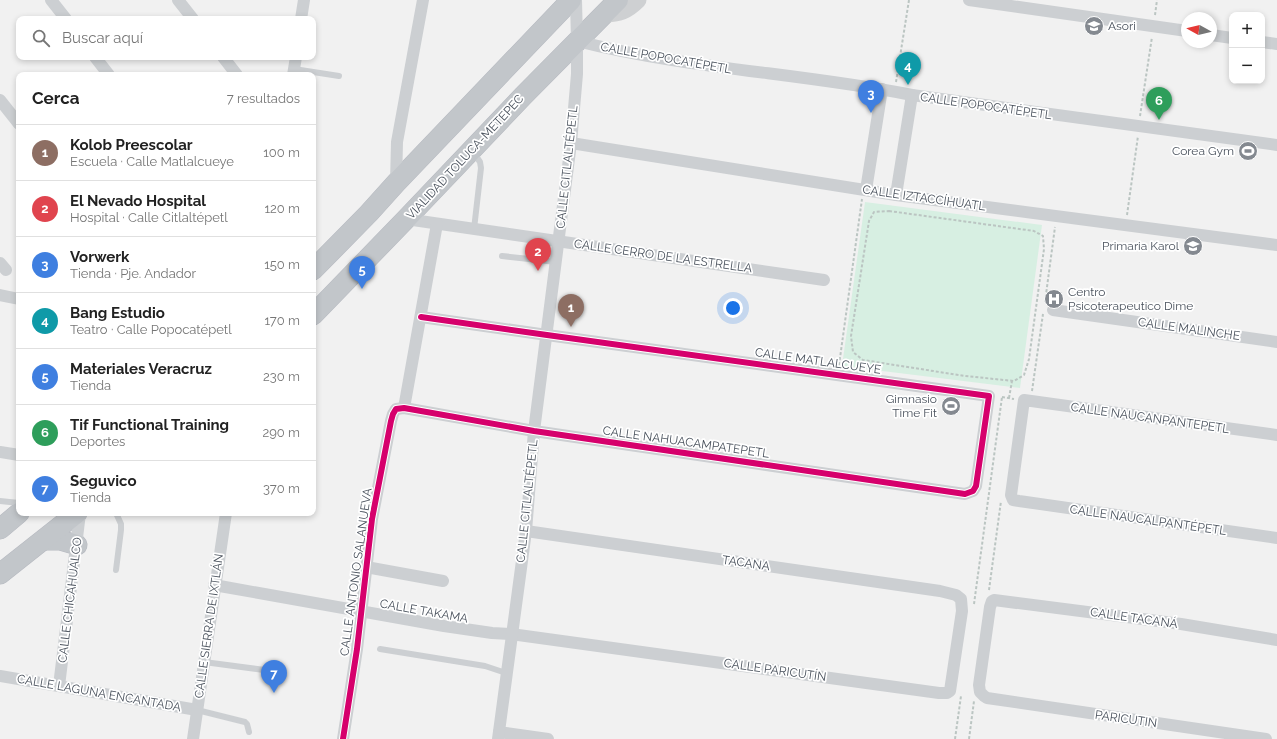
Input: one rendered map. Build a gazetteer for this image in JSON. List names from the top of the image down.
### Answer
{
  "streets": {
    "highway": ["VIALIDAD TOLUCA-METEPEC"],
    "street": [
      "CALLE POPOCATÉPETL",
      "CALLE CITLALTÉPETL",
      "CALLE IZTACCÍHUATL",
      "CALLE CERRO DE LA ESTRELLA",
      "CALLE MALINCHE",
      "CALLE MATLALCUEYE",
      "CALLE NAUCANPANTEPETL",
      "CALLE NAHUACAMPATEPETL",
      "CALLE NAUCALPANTÉPETL",
      "TACANA",
      "CALLE ANTONIO SALANUEVA",
      "CALLE CHICAHUALCO",
      "CALLE TAKAMA",
      "CALLE TACANÁ",
      "CALLE SIERRA DE IXTLÁN",
      "CALLE PARICUTÍN",
      "CALLE LAGUNA ENCANTADA",
      "PARICUTIN"
    ]
  },
  "crossings": [
    ["CALLE POPOCATÉPETL", "VIALIDAD TOLUCA-METEPEC"],
    ["CALLE POPOCATÉPETL", "CALLE CITLALTÉPETL"],
    ["VIALIDAD TOLUCA-METEPEC", "CALLE CITLALTÉPETL"],
    ["VIALIDAD TOLUCA-METEPEC", "CALLE CERRO DE LA ESTRELLA"],
    ["CALLE CITLALTÉPETL", "CALLE IZTACCÍHUATL"],
    ["CALLE CITLALTÉPETL", "CALLE CERRO DE LA ESTRELLA"],
    ["CALLE CITLALTÉPETL", "CALLE MATLALCUEYE"],
    ["CALLE CITLALTÉPETL", "CALLE NAHUACAMPATEPETL"],
    ["CALLE CITLALTÉPETL", "TACANA"],
    ["CALLE CITLALTÉPETL", "CALLE TAKAMA"],
    ["CALLE CITLALTÉPETL", "CALLE PARICUTÍN"],
    ["CALLE CERRO DE LA ESTRELLA", "CALLE ANTONIO SALANUEVA"],
    ["CALLE MATLALCUEYE", "CALLE NAHUACAMPATEPETL"],
    ["CALLE MATLALCUEYE", "CALLE ANTONIO SALANUEVA"],
    ["CALLE NAUCANPANTEPETL", "CALLE NAUCALPANTÉPETL"],
    ["CALLE NAHUACAMPATEPETL", "CALLE ANTONIO SALANUEVA"],
    ["TACANA", "CALLE PARICUTÍN"],
    ["CALLE ANTONIO SALANUEVA", "CALLE TAKAMA"],
    ["CALLE CHICAHUALCO", "CALLE LAGUNA ENCANTADA"],
    ["CALLE TAKAMA", "CALLE SIERRA DE IXTLÁN"],
    ["CALLE TAKAMA", "CALLE PARICUTÍN"],
    ["CALLE TACANÁ", "PARICUTIN"],
    ["CALLE SIERRA DE IXTLÁN", "CALLE LAGUNA ENCANTADA"]
  ],
  "places": {
    "school or university": ["Asori", "Primaria Karol"],
    "sports": ["Corea Gym", "Gimnasio Time Fit"],
    "hospital": ["Centro Psicoterapeutico Dime"]
  },
  "north": "left",
  "page": {
    "map_buttons": ["+", "−"],
    "search": "Buscar aquí",
    "pins": [
      "4",
      "3",
      "6",
      "2",
      "5",
      "1",
      "7"
    ],
    "heading": ["Cerca", "7 resultados"],
    "list": [
      {
        "mark": "1",
        "name": "Kolob Preescolar",
        "note": "Escuela · Calle Matlalcueye",
        "value": "100 m"
      },
      {
        "mark": "2",
        "name": "El Nevado Hospital",
        "note": "Hospital · Calle Citlaltépetl",
        "value": "120 m"
      },
      {
        "mark": "3",
        "name": "Vorwerk",
        "note": "Tienda · Pje. Andador",
        "value": "150 m"
      },
      {
        "mark": "4",
        "name": "Bang Estudio",
        "note": "Teatro · Calle Popocatépetl",
        "value": "170 m"
      },
      {
        "mark": "5",
        "name": "Materiales Veracruz",
        "note": "Tienda",
        "value": "230 m"
      },
      {
        "mark": "6",
        "name": "Tif Functional Training",
        "note": "Deportes",
        "value": "290 m"
      },
      {
        "mark": "7",
        "name": "Seguvico",
        "note": "Tienda",
        "value": "370 m"
      }
    ]
  }
}
